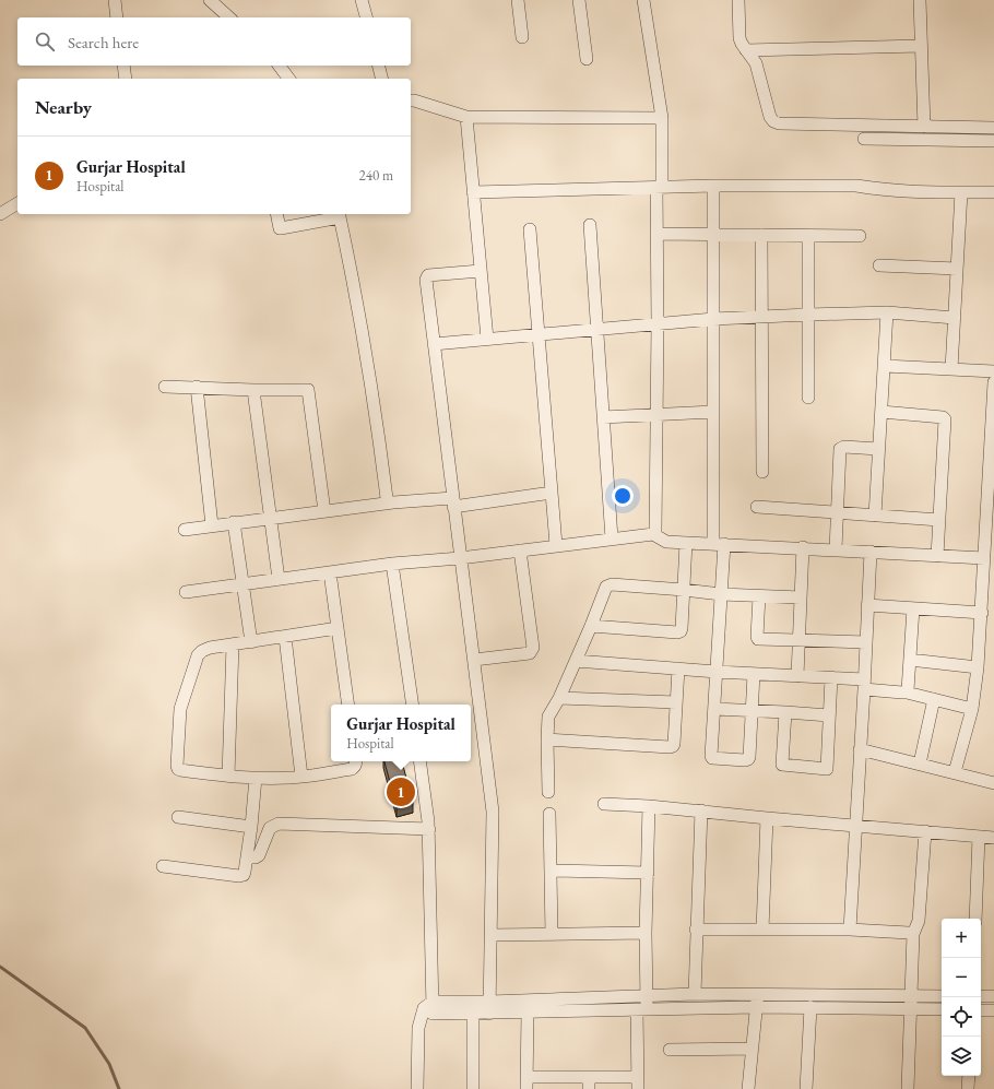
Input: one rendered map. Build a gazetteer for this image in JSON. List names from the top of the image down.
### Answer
{
  "page": {
    "search": "Search here",
    "heading": "Nearby",
    "list": [
      {
        "mark": "1",
        "name": "Gurjar Hospital",
        "note": "Hospital",
        "value": "240 m"
      }
    ],
    "popup": ["Gurjar Hospital", "Hospital"],
    "pins": "1",
    "map_buttons": ["+", "−"]
  }
}
